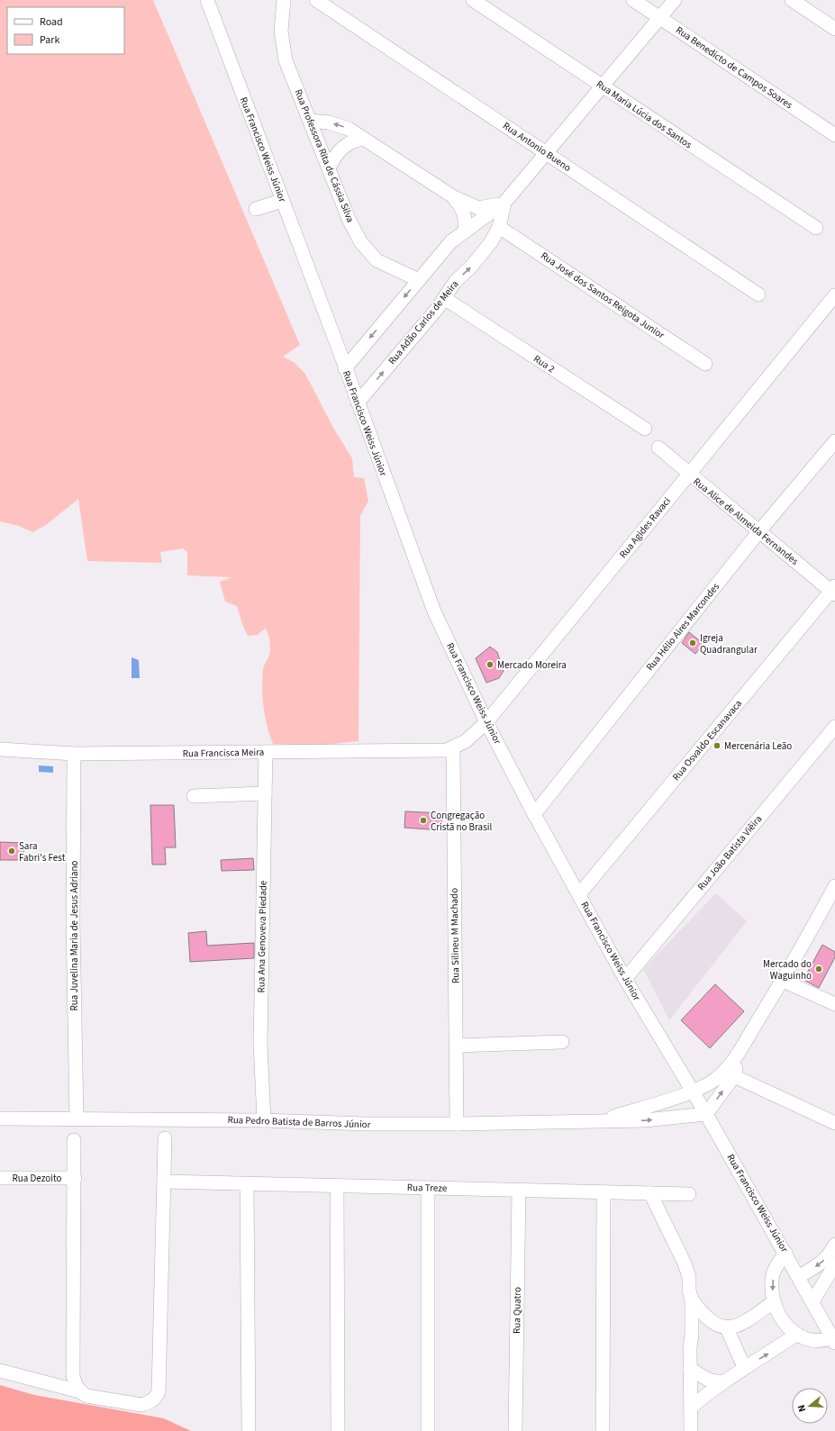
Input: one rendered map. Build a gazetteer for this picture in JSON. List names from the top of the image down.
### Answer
{
  "streets": {
    "street": [
      "Rua Benedicto de Campos Soares",
      "Rua Maria Lúcia dos Santos",
      "Rua Antonio Bueno",
      "Rua Francisco Weiss Júnior",
      "Rua Professora Rita de Cássia Silva",
      "Rua José dos Santos Reigota Junior",
      "Rua Adão Carlos de Meira",
      "Rua 2",
      "Rua Alice de Almeida Fernandes",
      "Rua Agides Ravaci",
      "Rua Hélio Aires Marcondes",
      "Rua Osvaldo Escanavaca",
      "Rua Francisca Meira",
      "Rua João Batista Viêira",
      "Rua Juvelina Maria de Jesus Adriano",
      "Rua Silineu M Machado",
      "Rua Ana Genoveva Piedade",
      "Rua Pedro Batista de Barros Júnior",
      "Rua Dezoito",
      "Rua Treze",
      "Rua Quatro"
    ]
  },
  "crossings": [
    ["Rua Benedicto de Campos Soares", "Rua Adão Carlos de Meira"],
    ["Rua Maria Lúcia dos Santos", "Rua Adão Carlos de Meira"],
    ["Rua Antonio Bueno", "Rua Adão Carlos de Meira"],
    ["Rua Francisco Weiss Júnior", "Rua Adão Carlos de Meira"],
    ["Rua Francisco Weiss Júnior", "Rua Agides Ravaci"],
    ["Rua Francisco Weiss Júnior", "Rua Hélio Aires Marcondes"],
    ["Rua Francisco Weiss Júnior", "Rua Osvaldo Escanavaca"],
    ["Rua Francisco Weiss Júnior", "Rua João Batista Viêira"],
    ["Rua Francisco Weiss Júnior", "Rua Pedro Batista de Barros Júnior"],
    ["Rua Professora Rita de Cássia Silva", "Rua Adão Carlos de Meira"],
    ["Rua José dos Santos Reigota Junior", "Rua Adão Carlos de Meira"],
    ["Rua Adão Carlos de Meira", "Rua 2"],
    ["Rua Alice de Almeida Fernandes", "Rua Agides Ravaci"],
    ["Rua Alice de Almeida Fernandes", "Rua Hélio Aires Marcondes"],
    ["Rua Alice de Almeida Fernandes", "Rua Osvaldo Escanavaca"],
    ["Rua Agides Ravaci", "Rua Francisca Meira"],
    ["Rua Agides Ravaci", "Rua Silineu M Machado"],
    ["Rua Francisca Meira", "Rua Juvelina Maria de Jesus Adriano"],
    ["Rua Francisca Meira", "Rua Silineu M Machado"],
    ["Rua Francisca Meira", "Rua Ana Genoveva Piedade"],
    ["Rua Juvelina Maria de Jesus Adriano", "Rua Pedro Batista de Barros Júnior"],
    ["Rua Silineu M Machado", "Rua Pedro Batista de Barros Júnior"],
    ["Rua Ana Genoveva Piedade", "Rua Pedro Batista de Barros Júnior"],
    ["Rua Treze", "Rua Quatro"]
  ],
  "places": [
    "Igreja Quadrangular",
    "Mercado Moreira",
    "Mercenária Leão",
    "Congregação Cristã no Brasil",
    "Sara Fabri's Fest",
    "Mercado do Waguinho"
  ],
  "legend": ["Road", "Park"],
  "north": "left"
}
